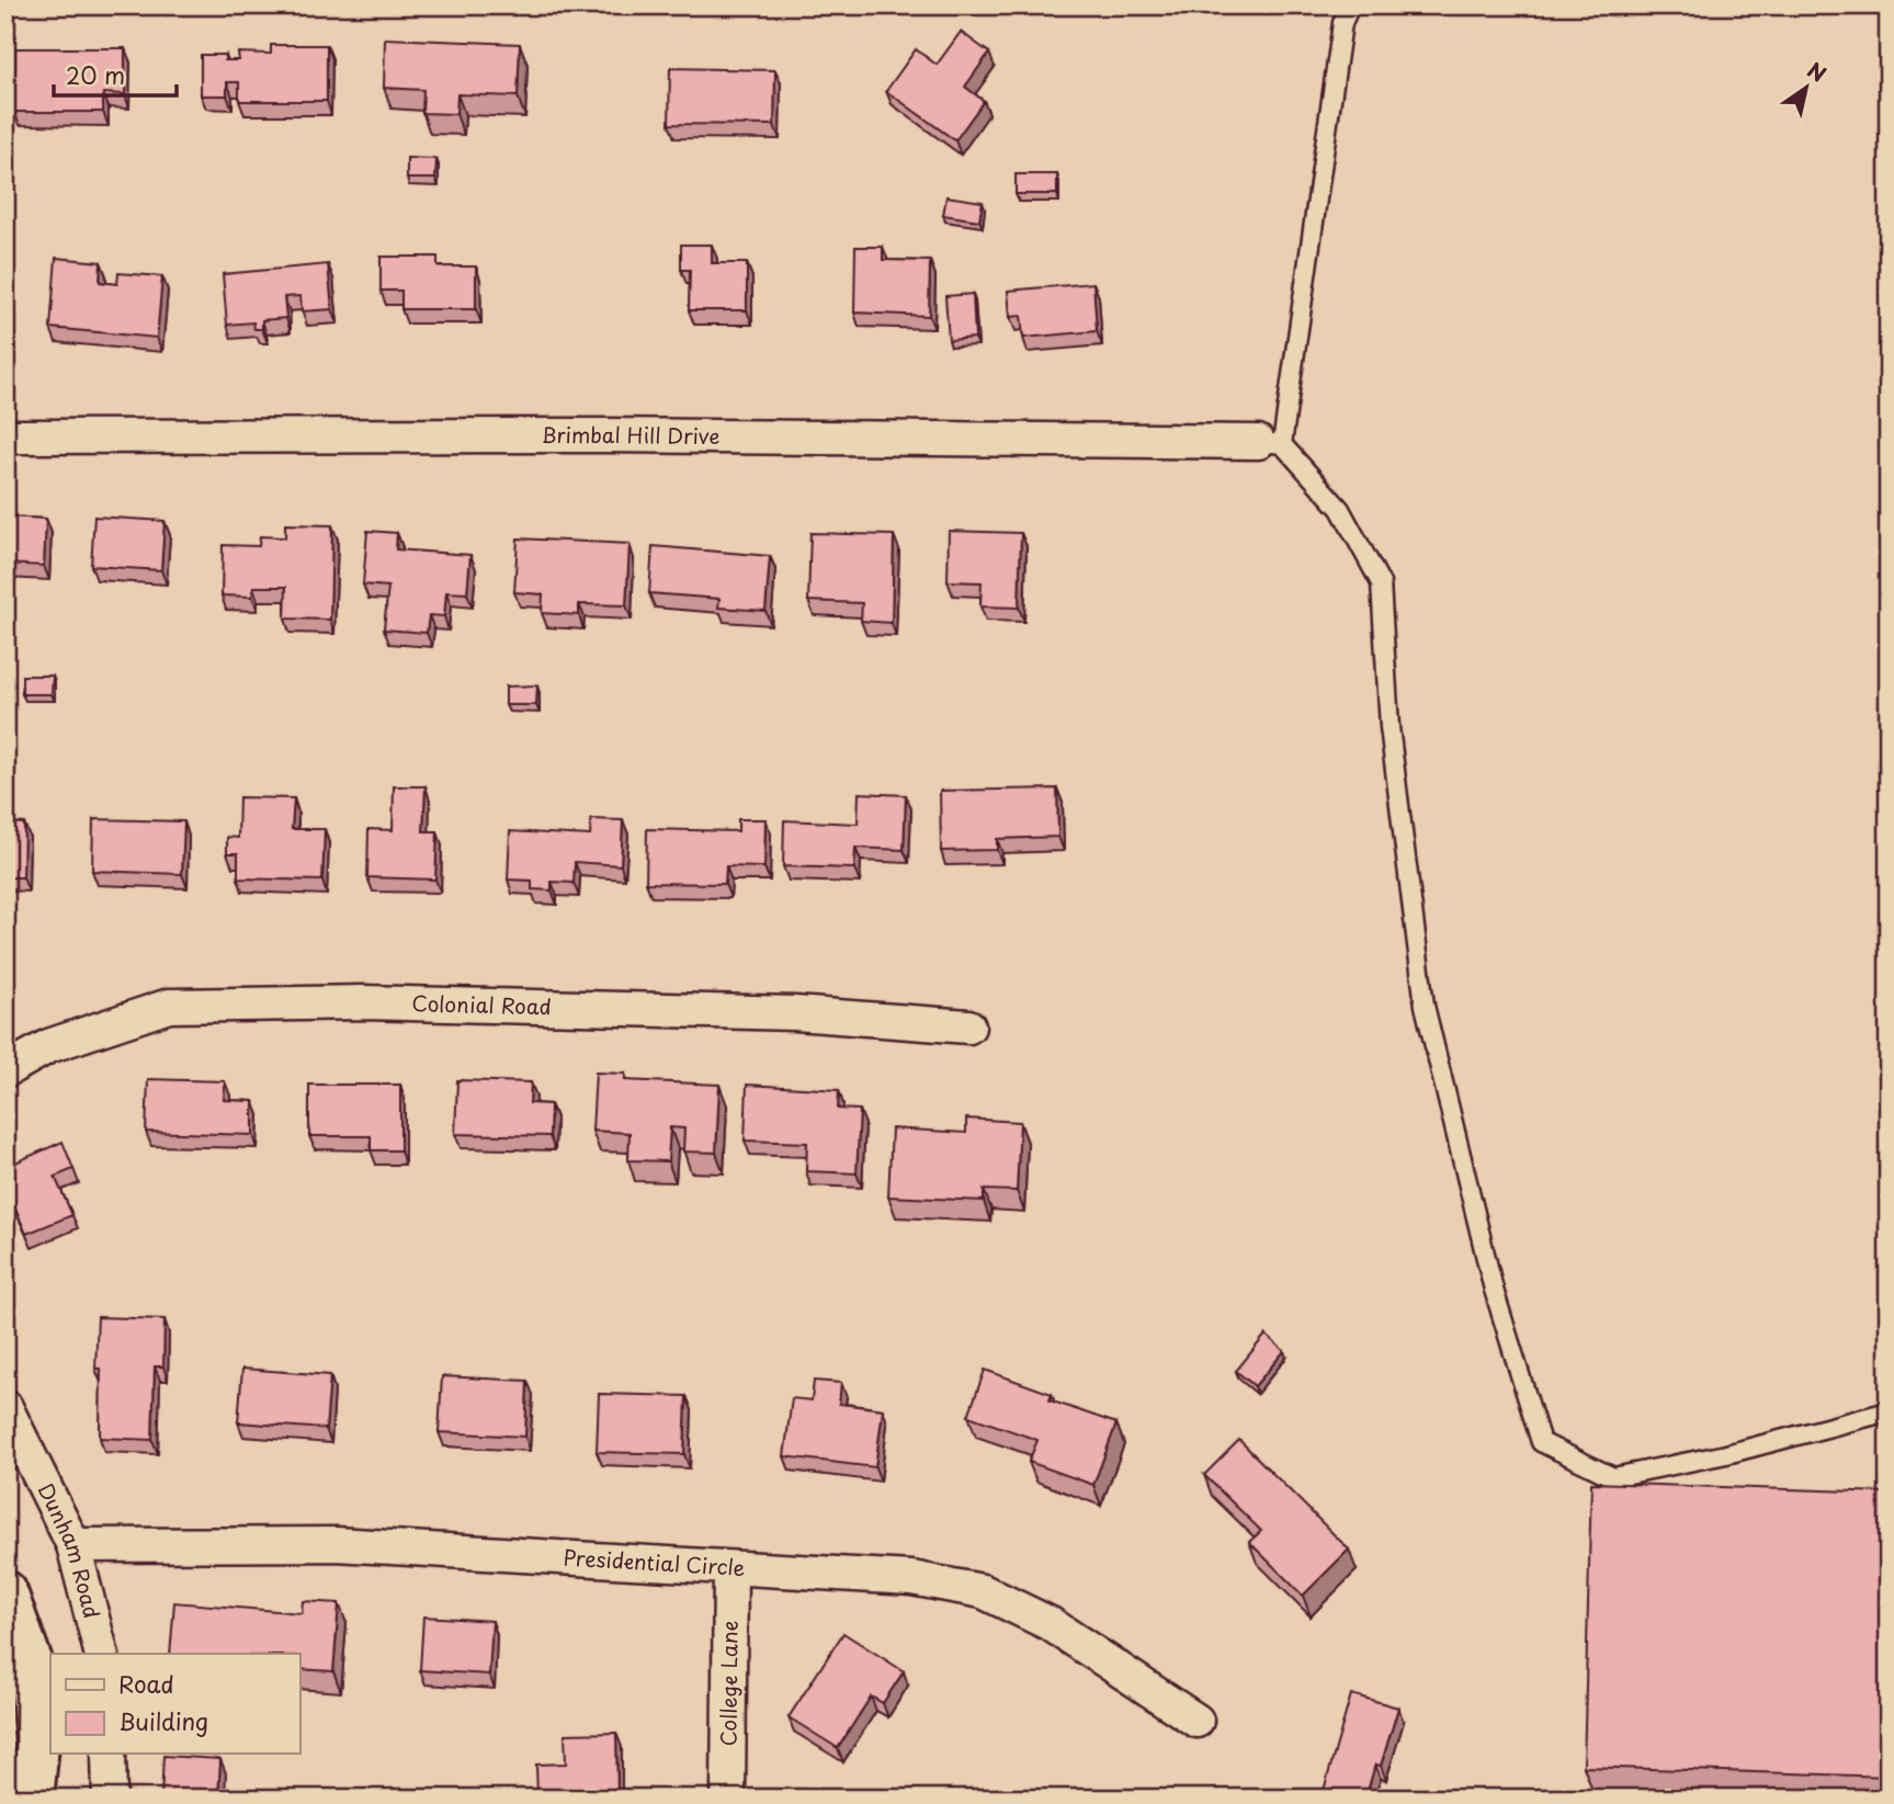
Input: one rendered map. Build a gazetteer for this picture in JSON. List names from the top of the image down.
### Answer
{
  "streets": {
    "street": [
      "Brimbal Hill Drive",
      "Colonial Road",
      "Dunham Road",
      "Presidential Circle",
      "College Lane"
    ]
  },
  "crossings": [
    ["Dunham Road", "Presidential Circle"],
    ["Presidential Circle", "College Lane"]
  ],
  "legend": ["Road", "Building"],
  "scale_bar": "20 m",
  "north": "top right"
}
